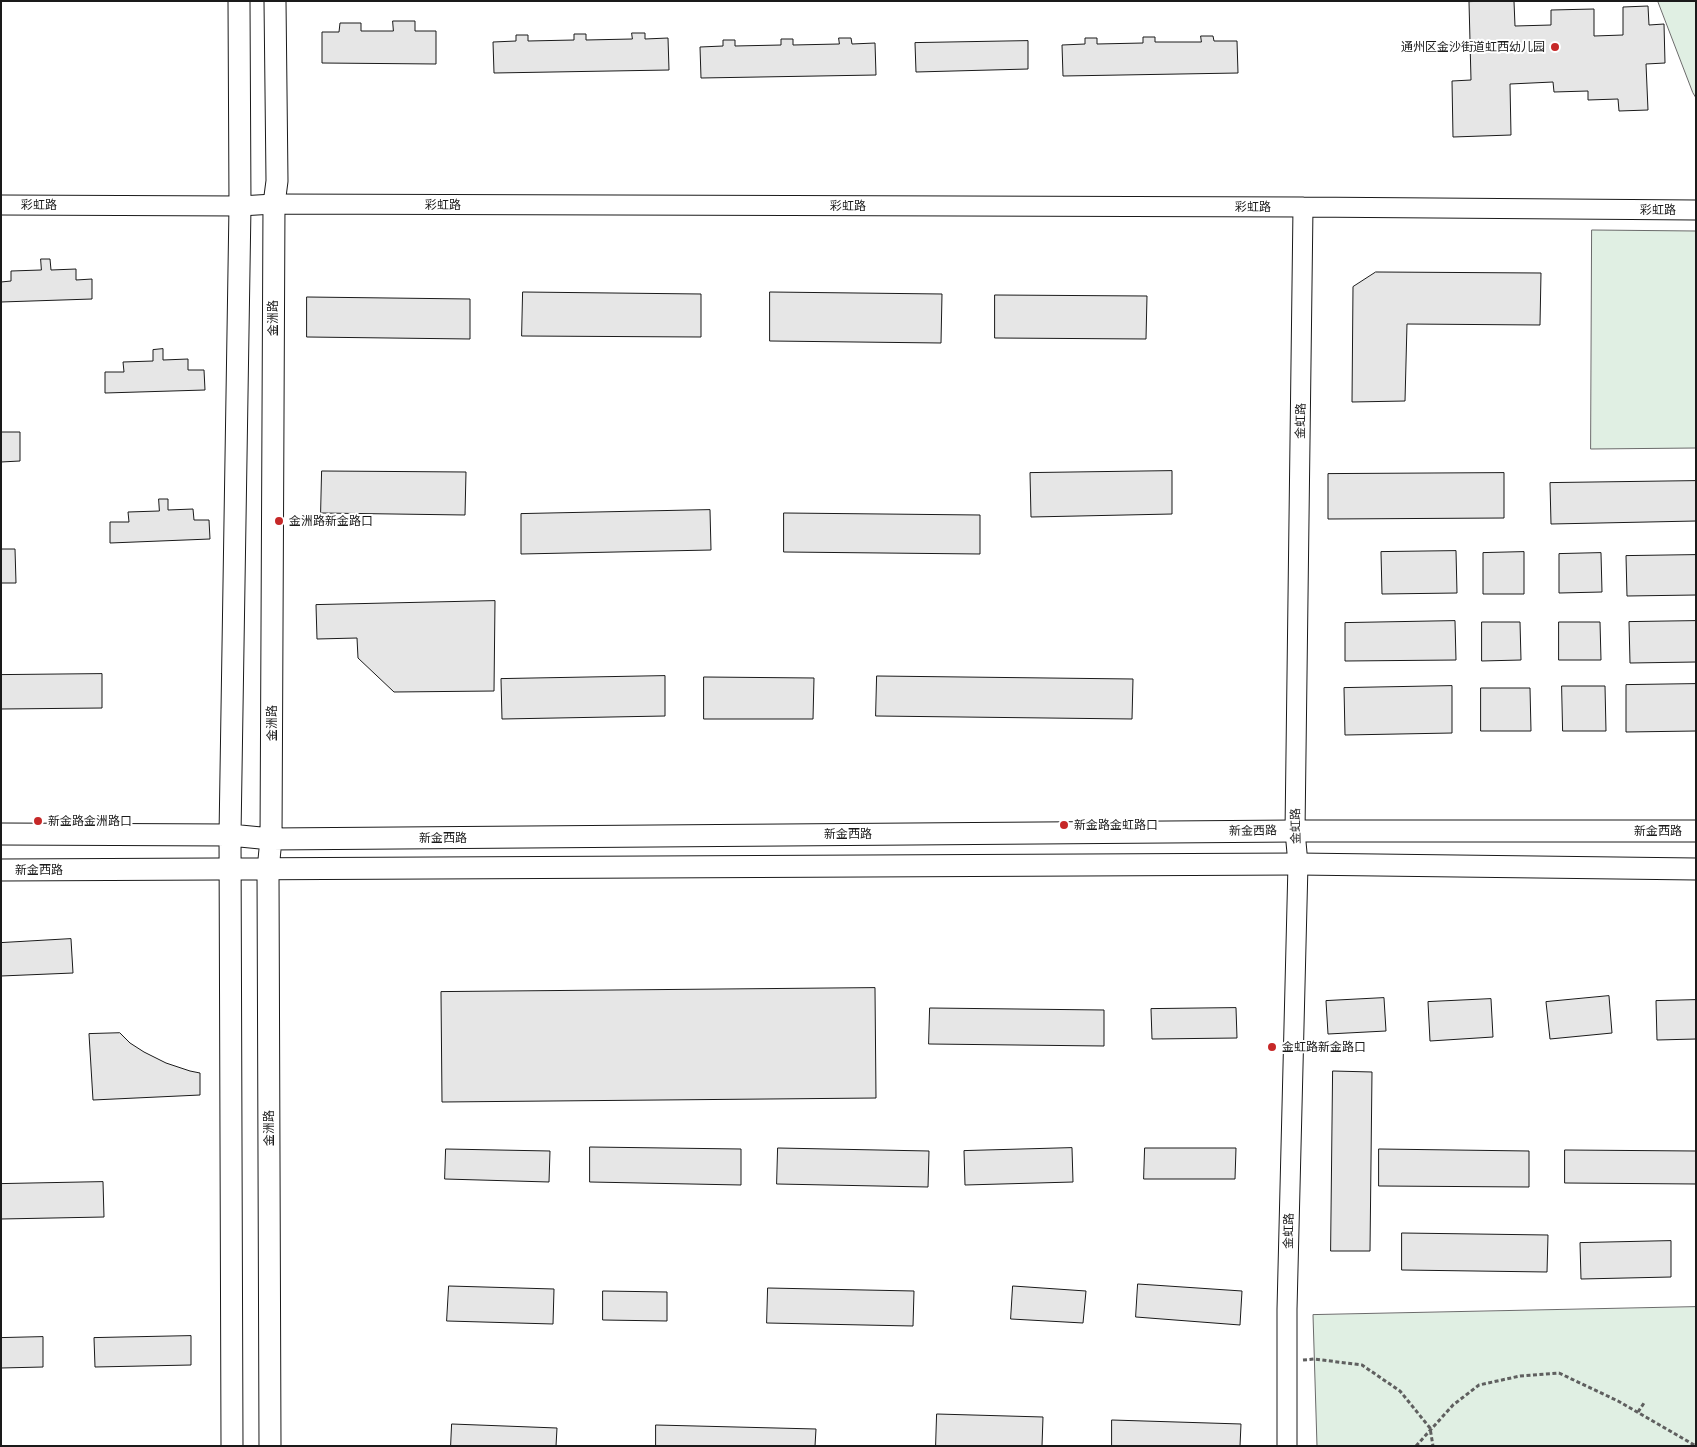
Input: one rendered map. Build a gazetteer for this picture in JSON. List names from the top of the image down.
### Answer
{
  "streets": {
    "main road": ["金洲路", "新金西路"],
    "street": ["彩虹路", "金虹路"]
  },
  "crossings": [
    ["彩虹路", "金洲路"],
    ["彩虹路", "金虹路"],
    ["金洲路", "新金西路"],
    ["金虹路", "新金西路"]
  ],
  "places": [
    "通州区金沙街道虹西幼儿园",
    "金洲路新金路口",
    "新金路金洲路口",
    "新金路金虹路口",
    "金虹路新金路口"
  ]
}
